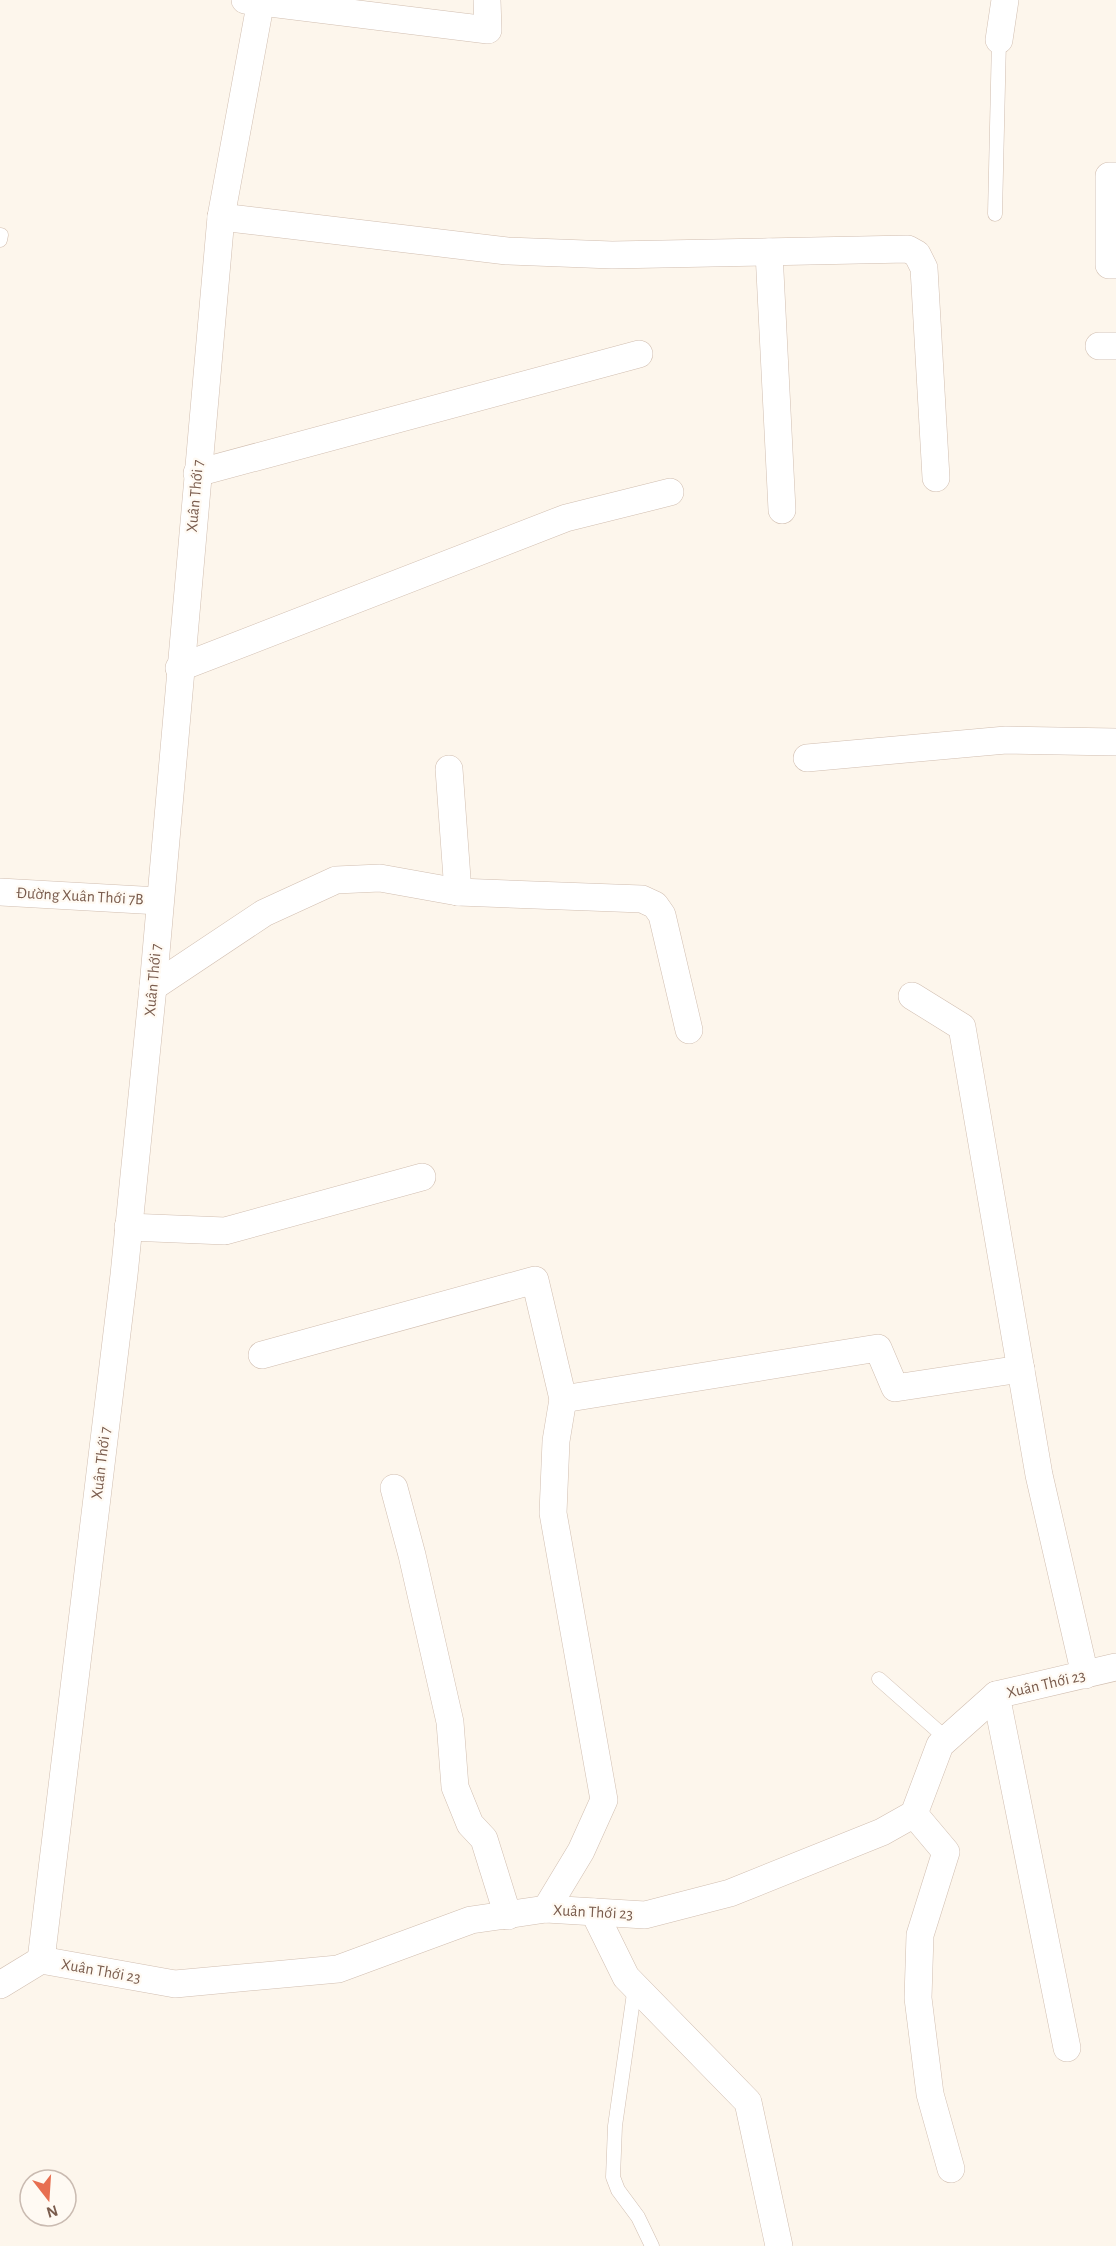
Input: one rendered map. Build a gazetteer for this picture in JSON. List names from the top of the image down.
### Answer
{
  "streets": {
    "street": ["Xuân Thới 7", "Đường Xuân Thới 7B", "Xuân Thới 23"]
  },
  "crossings": [
    ["Xuân Thới 7", "Đường Xuân Thới 7B"],
    ["Xuân Thới 7", "Xuân Thới 23"]
  ],
  "north": "bottom"
}
